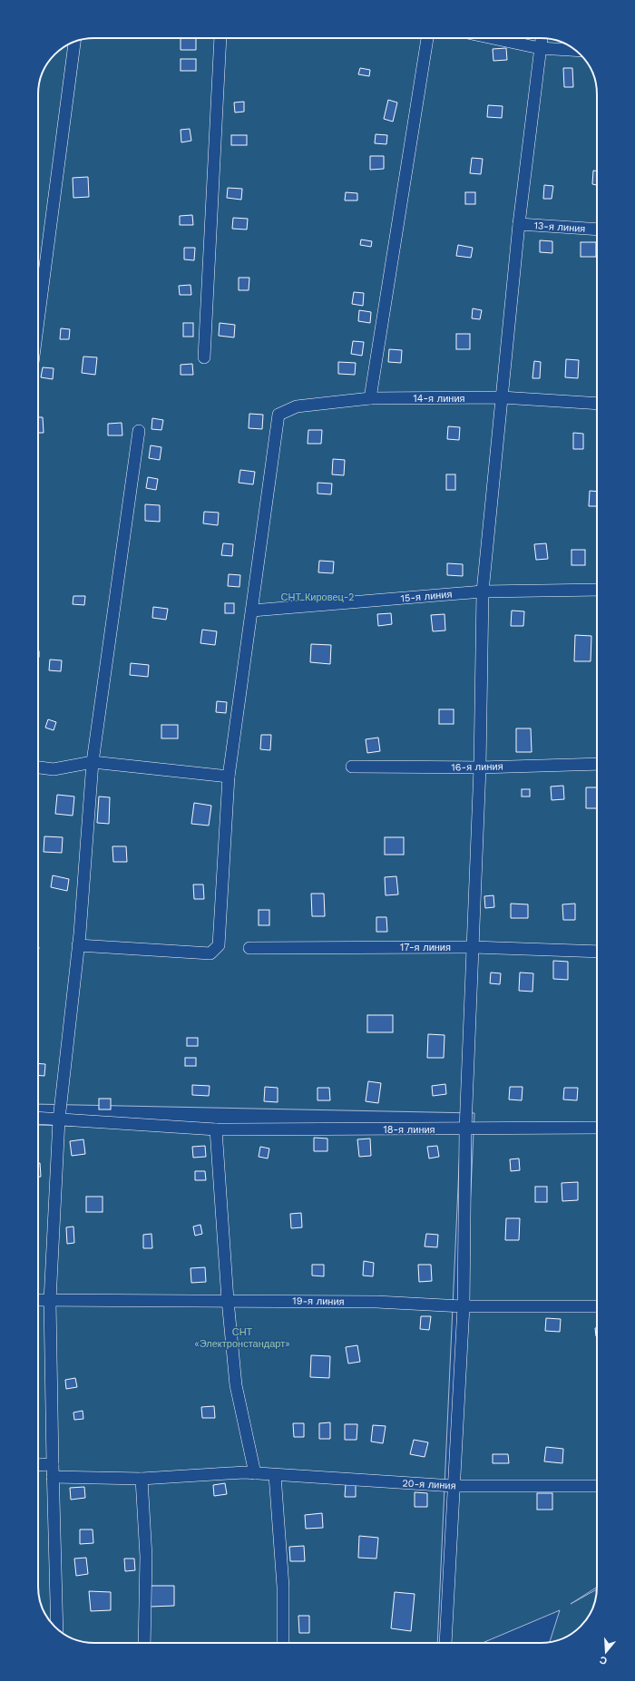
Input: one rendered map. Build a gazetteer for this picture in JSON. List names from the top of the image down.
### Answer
{
  "streets": {
    "street": [
      "13-я линия",
      "14-я линия",
      "15-я линия",
      "16-я линия",
      "17-я линия",
      "18-я линия",
      "19-я линия",
      "20-я линия"
    ]
  },
  "crossings": [
    ["14-я линия", "15-я линия"]
  ],
  "parks": ["СНТ Кировец-2", "СНТ «Электронстандарт»"],
  "north": "bottom"
}
